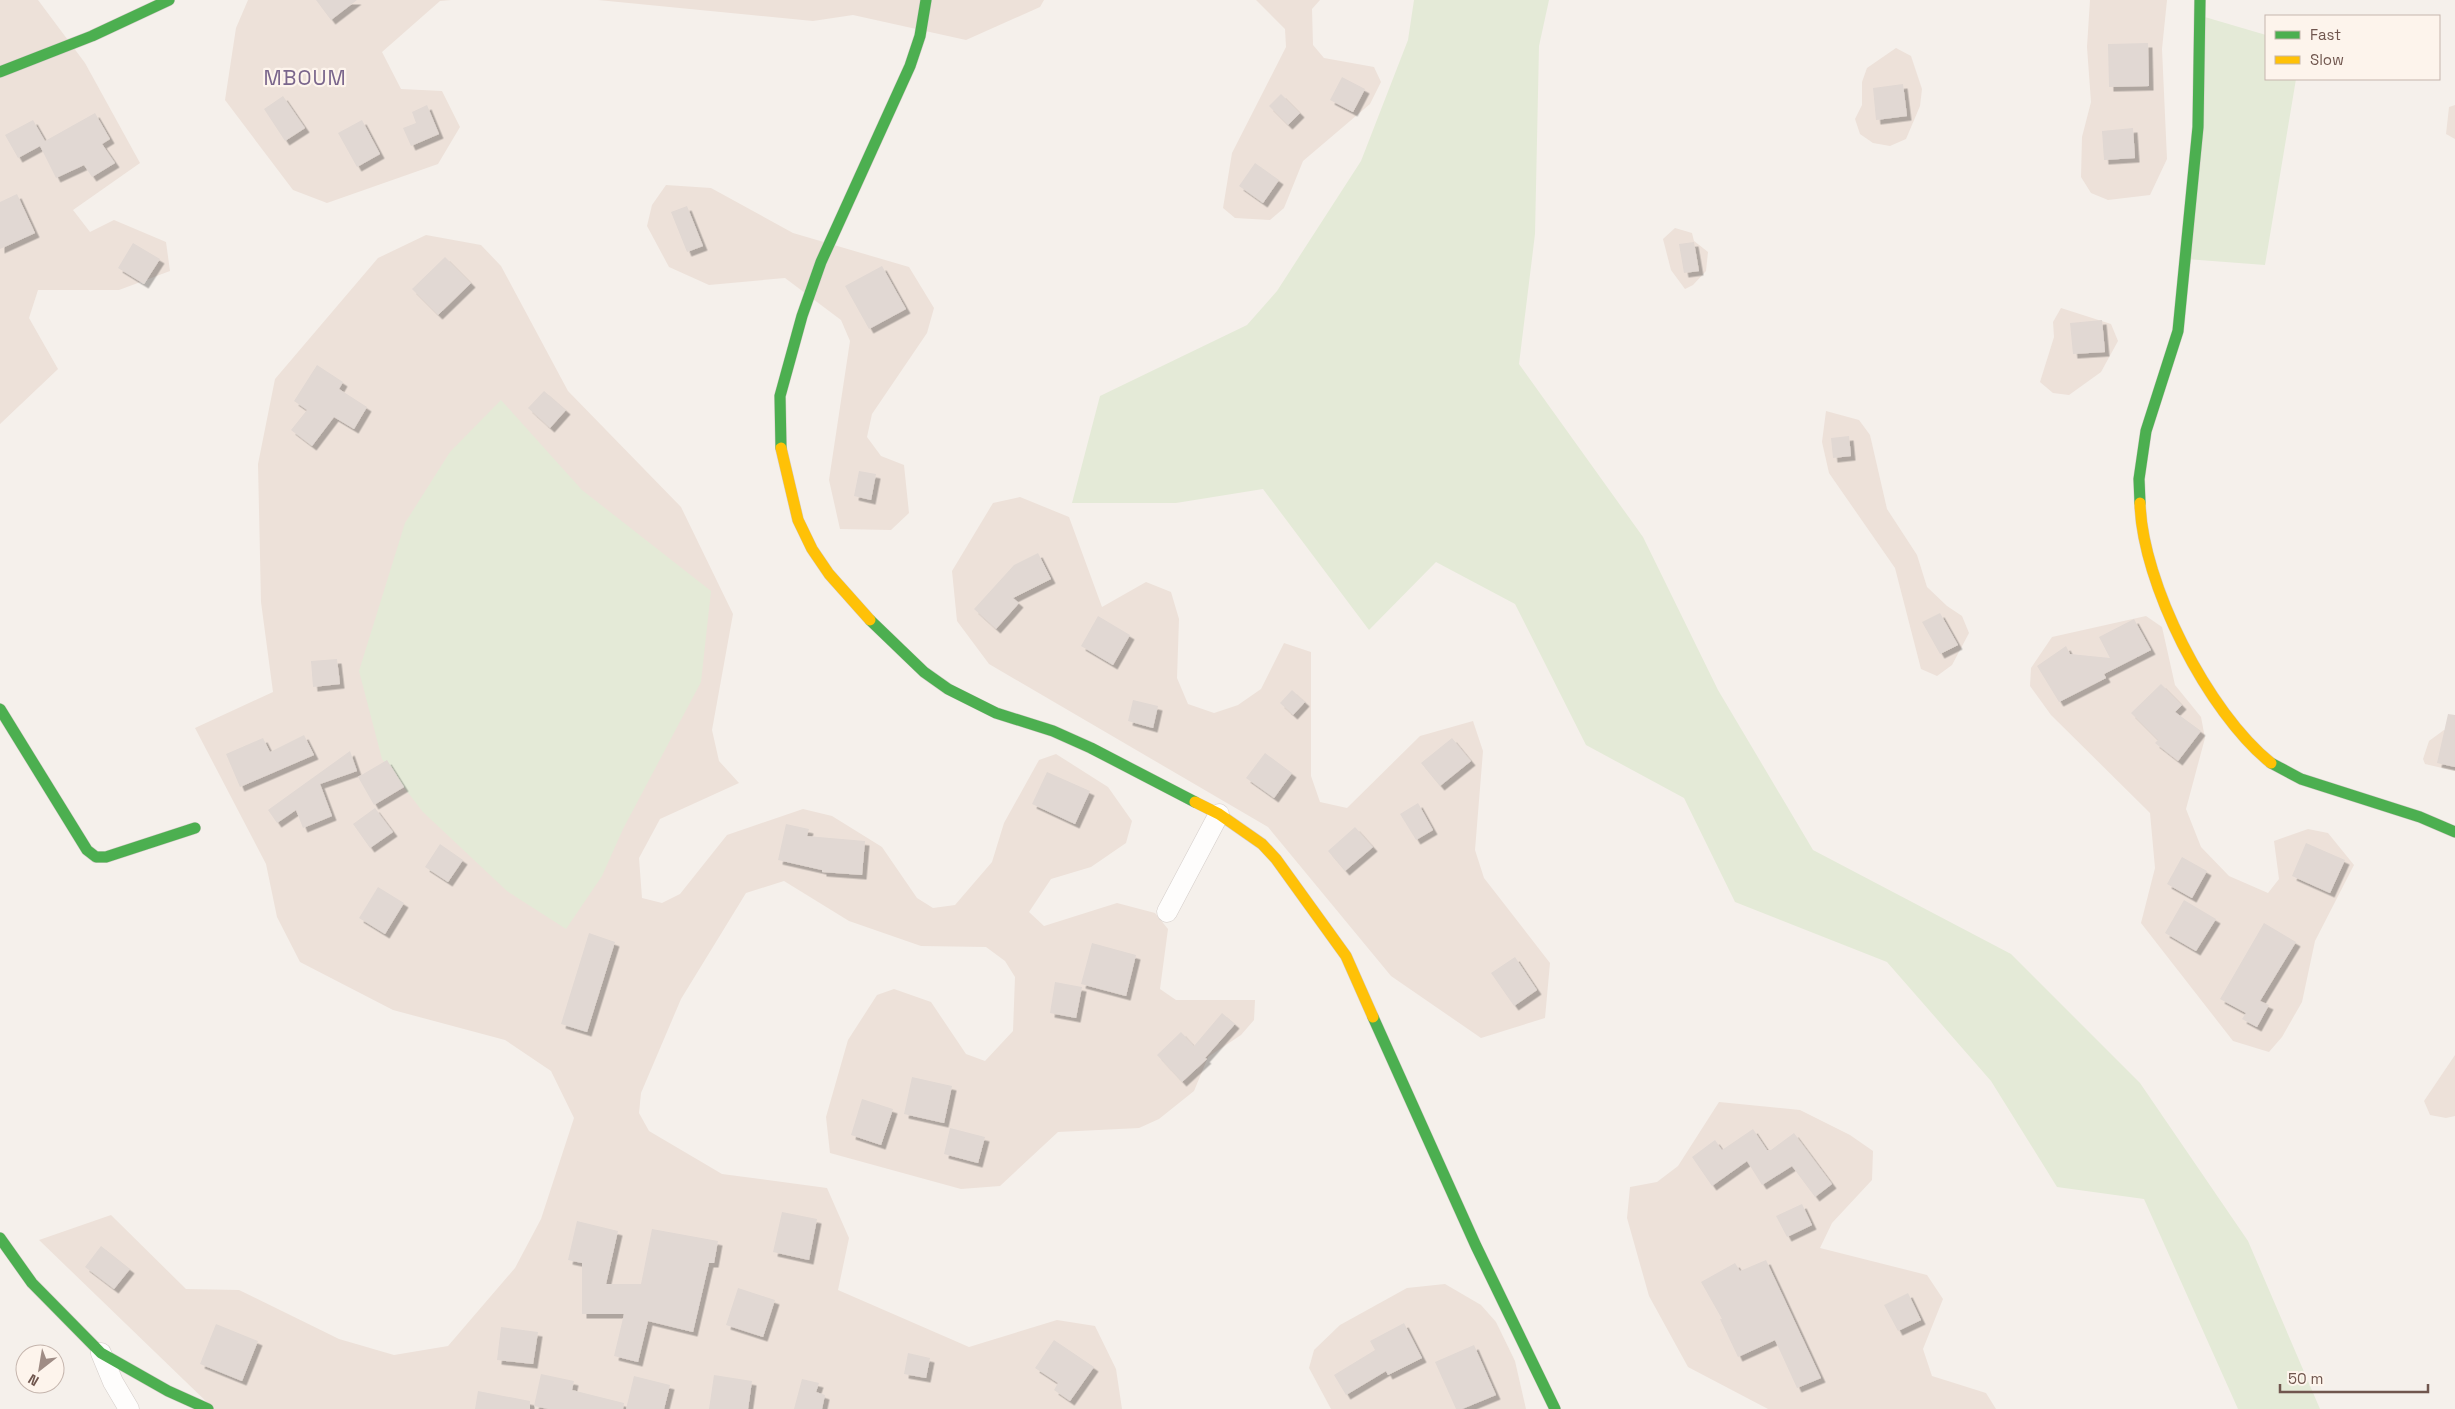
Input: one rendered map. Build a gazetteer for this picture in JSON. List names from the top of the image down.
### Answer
{
  "districts": ["MBOUM"],
  "legend": ["Fast", "Slow"],
  "scale_bar": "50 m",
  "north": "bottom left"
}
